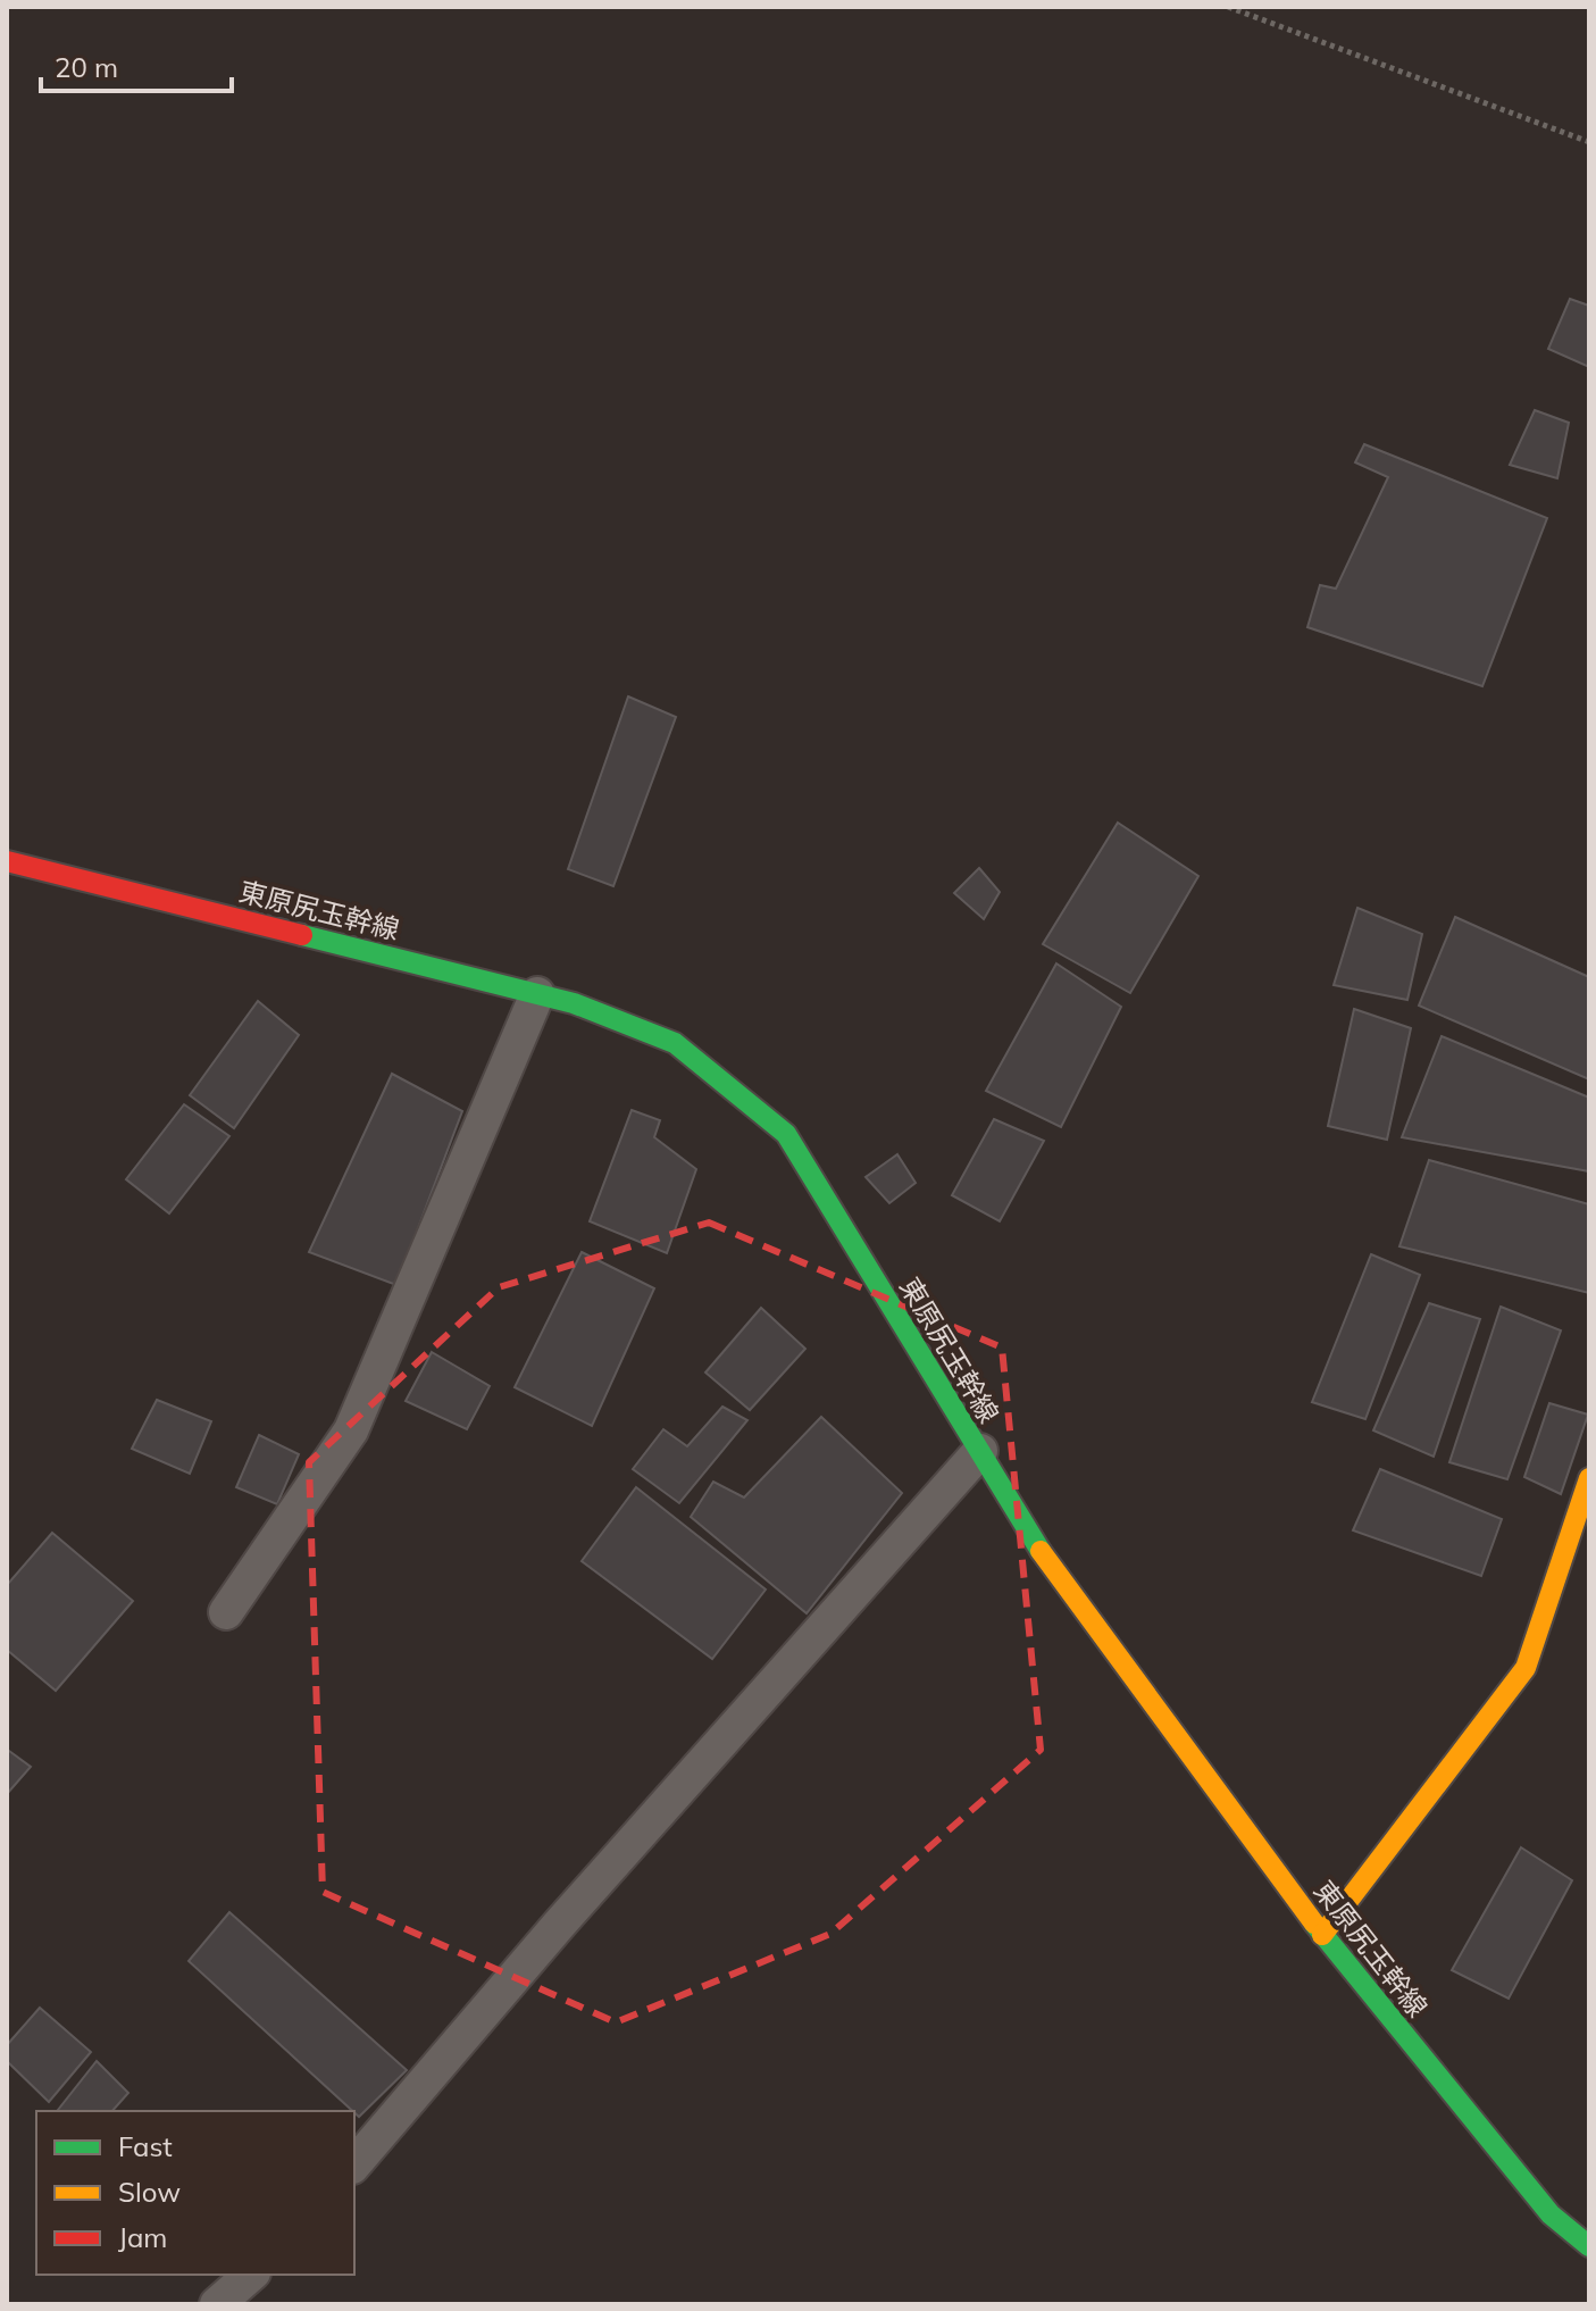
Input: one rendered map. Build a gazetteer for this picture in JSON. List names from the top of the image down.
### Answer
{
  "streets": {
    "street": ["東原尻玉幹線"]
  },
  "legend": ["Fast", "Slow", "Jam"],
  "scale_bar": "20 m"
}
